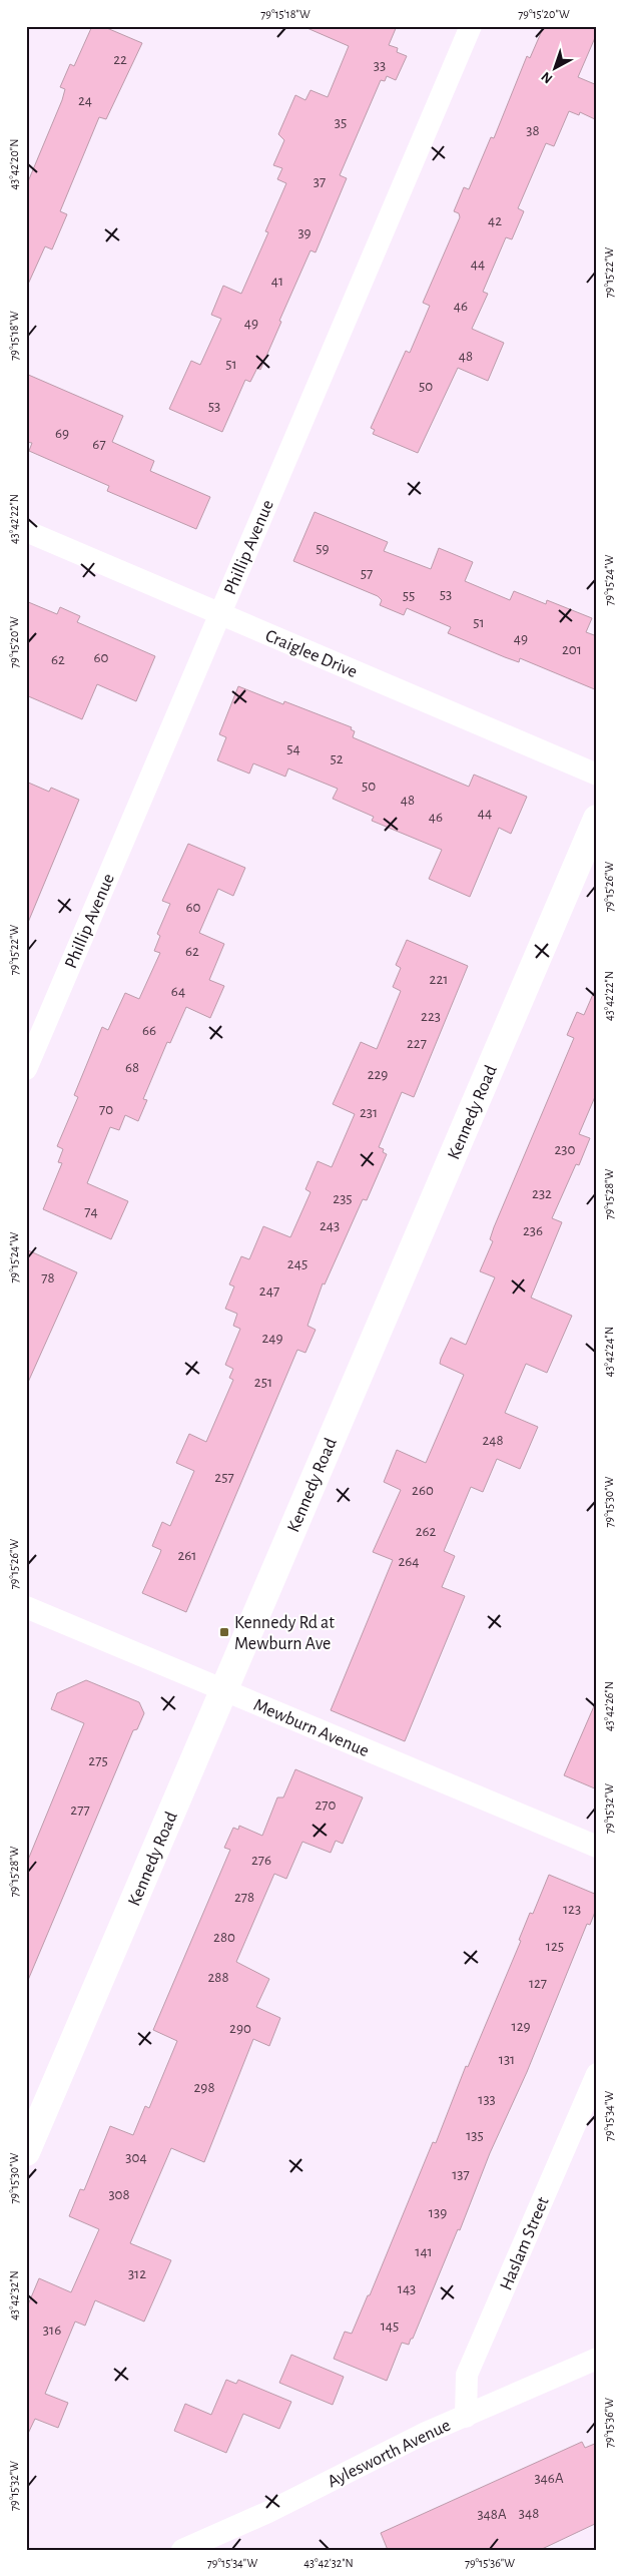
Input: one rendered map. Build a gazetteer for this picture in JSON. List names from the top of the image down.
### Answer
{
  "streets": {
    "street": [
      "Phillip Avenue",
      "Craiglee Drive",
      "Kennedy Road",
      "Mewburn Avenue",
      "Haslam Street",
      "Aylesworth Avenue"
    ]
  },
  "crossings": [
    ["Phillip Avenue", "Craiglee Drive"],
    ["Kennedy Road", "Mewburn Avenue"],
    ["Haslam Street", "Aylesworth Avenue"]
  ],
  "places": {
    "transit": ["Kennedy Rd at Mewburn Ave"]
  },
  "house_numbers": [
    "22",
    "33",
    "24",
    "35",
    "38",
    "37",
    "42",
    "39",
    "44",
    "41",
    "46",
    "49",
    "48",
    "51",
    "50",
    "53",
    "69",
    "67",
    "59",
    "57",
    "53",
    "55",
    "51",
    "49",
    "201",
    "60",
    "62",
    "54",
    "52",
    "50",
    "48",
    "44",
    "46",
    "60",
    "62",
    "221",
    "64",
    "223",
    "66",
    "227",
    "68",
    "229",
    "70",
    "231",
    "230",
    "232",
    "235",
    "74",
    "243",
    "236",
    "245",
    "78",
    "247",
    "249",
    "251",
    "248",
    "257",
    "260",
    "262",
    "261",
    "264",
    "275",
    "270",
    "277",
    "276",
    "278",
    "123",
    "280",
    "125",
    "288",
    "127",
    "129",
    "290",
    "131",
    "298",
    "133",
    "135",
    "304",
    "137",
    "308",
    "139",
    "141",
    "312",
    "143",
    "145",
    "316",
    "346A",
    "348",
    "348A"
  ],
  "north": "bottom left",
  "coordinates": [
    "79°15'18\"W",
    "79°15'20\"W",
    "43°42'20\"N",
    "79°15'22\"W",
    "43°42'22\"N",
    "79°15'24\"W",
    "79°15'26\"W",
    "79°15'28\"W",
    "43°42'24\"N",
    "79°15'30\"W",
    "43°42'26\"N",
    "79°15'32\"W",
    "79°15'34\"W",
    "43°42'32\"N",
    "79°15'36\"W"
  ]
}
